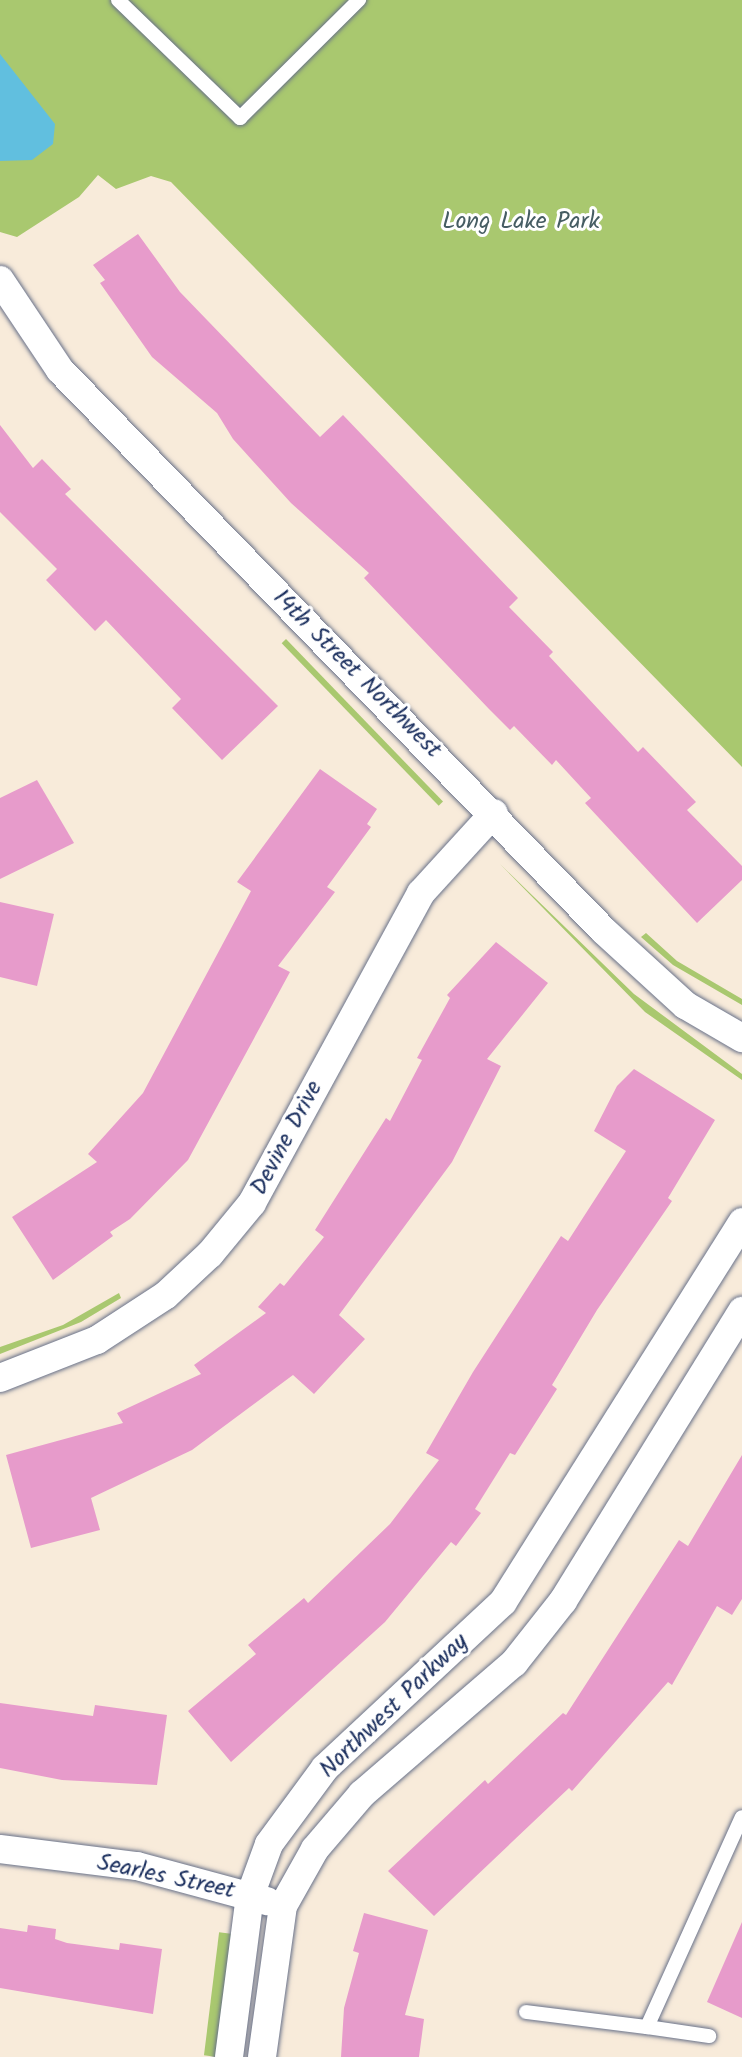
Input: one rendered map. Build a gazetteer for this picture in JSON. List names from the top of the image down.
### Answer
{
  "streets": {
    "street": [
      "14th Street Northwest",
      "Devine Drive",
      "Northwest Parkway",
      "Searles Street"
    ]
  },
  "crossings": [
    ["14th Street Northwest", "Devine Drive"],
    ["Northwest Parkway", "Searles Street"]
  ],
  "parks": ["Long Lake Park"]
}
